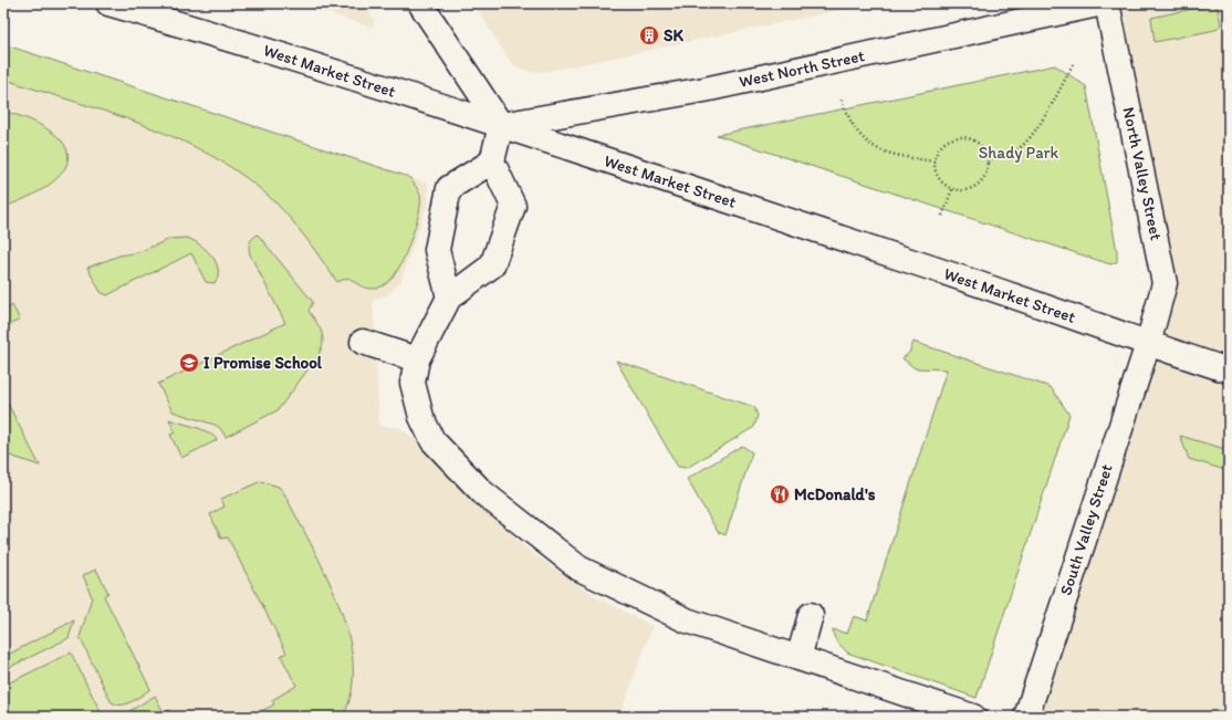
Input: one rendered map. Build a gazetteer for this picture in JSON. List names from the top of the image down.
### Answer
{
  "streets": {
    "street": [
      "West North Street",
      "West Market Street",
      "North Valley Street",
      "South Valley Street"
    ]
  },
  "crossings": [
    ["West North Street", "West Market Street"],
    ["West Market Street", "North Valley Street"],
    ["West Market Street", "South Valley Street"],
    ["North Valley Street", "South Valley Street"]
  ],
  "parks": ["Shady Park"],
  "places": {
    "building": ["SK"],
    "school or university": ["I Promise School"],
    "restaurant": ["McDonald's"]
  }
}
